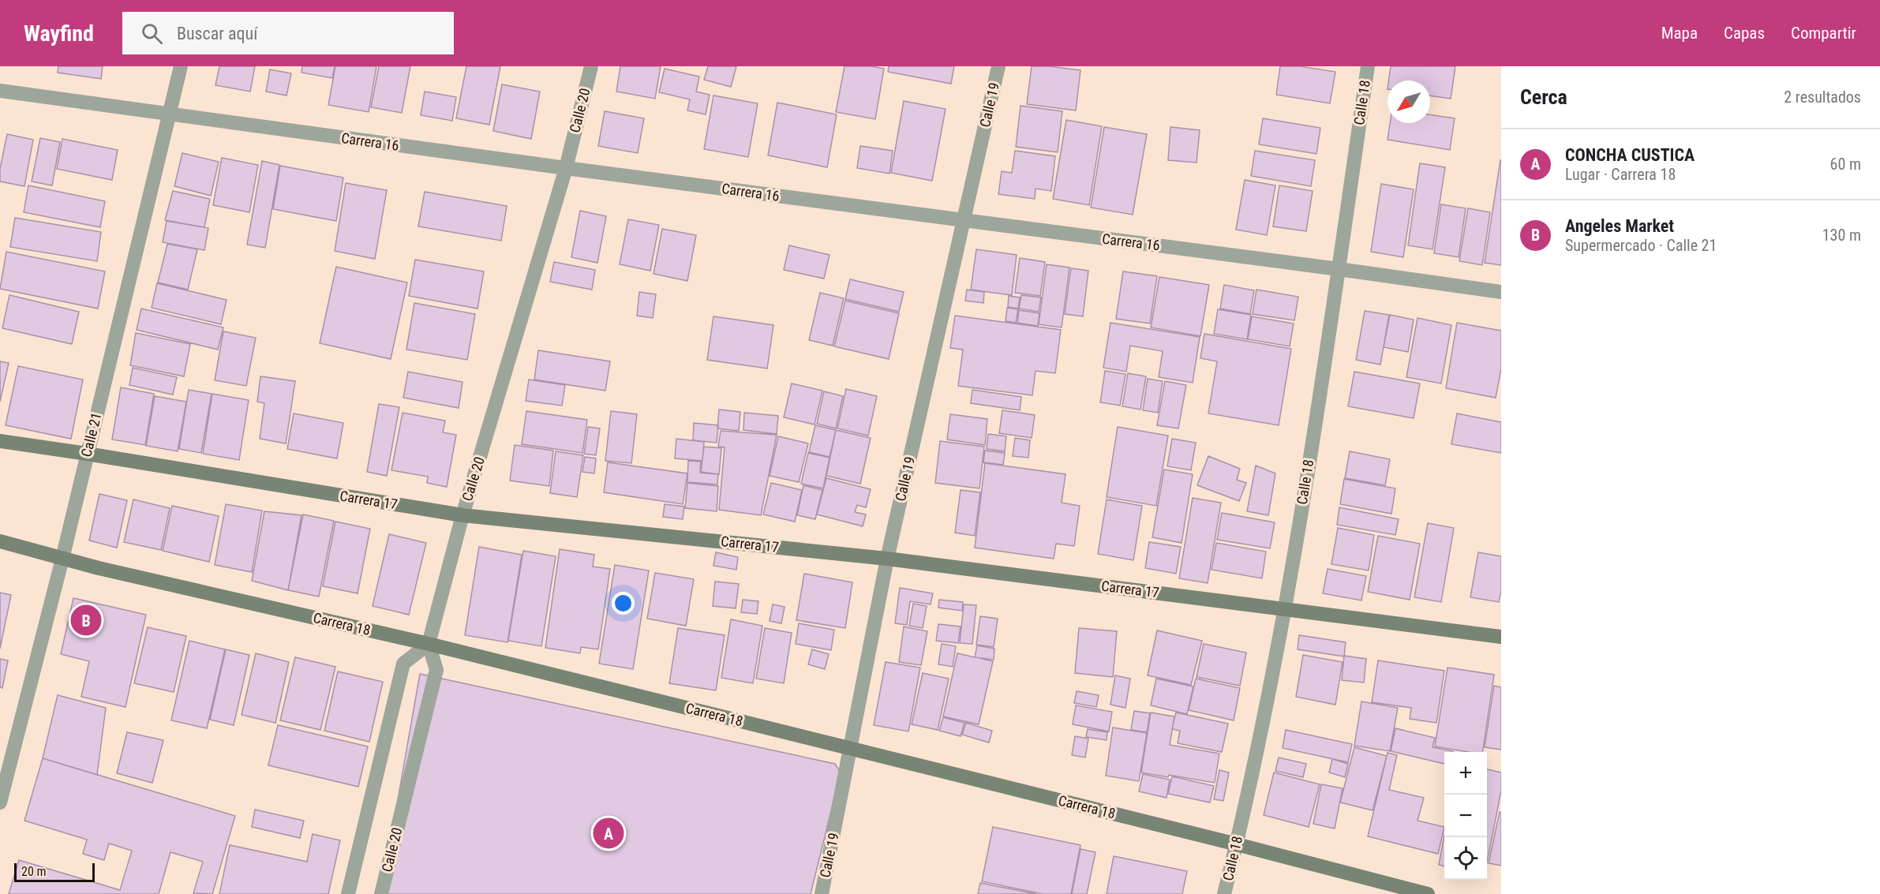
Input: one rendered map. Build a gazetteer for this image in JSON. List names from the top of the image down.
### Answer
{
  "streets": {
    "street": [
      "Calle 18",
      "Calle 19",
      "Calle 20",
      "Carrera 16",
      "Calle 21",
      "Carrera 17",
      "Carrera 18"
    ]
  },
  "crossings": [
    ["Calle 18", "Carrera 16"],
    ["Calle 18", "Carrera 17"],
    ["Calle 18", "Carrera 18"],
    ["Calle 19", "Carrera 16"],
    ["Calle 19", "Carrera 17"],
    ["Calle 19", "Carrera 18"],
    ["Calle 20", "Carrera 16"],
    ["Calle 20", "Carrera 17"],
    ["Calle 20", "Carrera 18"],
    ["Carrera 16", "Calle 21"],
    ["Calle 21", "Carrera 17"],
    ["Calle 21", "Carrera 18"]
  ],
  "scale_bar": "20 m",
  "north": "bottom left",
  "page": {
    "header": "Wayfind",
    "search": "Buscar aquí",
    "nav": ["Mapa", "Capas", "Compartir"],
    "heading": ["Cerca", "2 resultados"],
    "list": [
      {
        "mark": "A",
        "name": "CONCHA CUSTICA",
        "note": "Lugar · Carrera 18",
        "value": "60 m"
      },
      {
        "mark": "B",
        "name": "Angeles Market",
        "note": "Supermercado · Calle 21",
        "value": "130 m"
      }
    ],
    "pins": ["B", "A"],
    "map_buttons": ["+", "−"],
    "scale": "20 m"
  }
}
